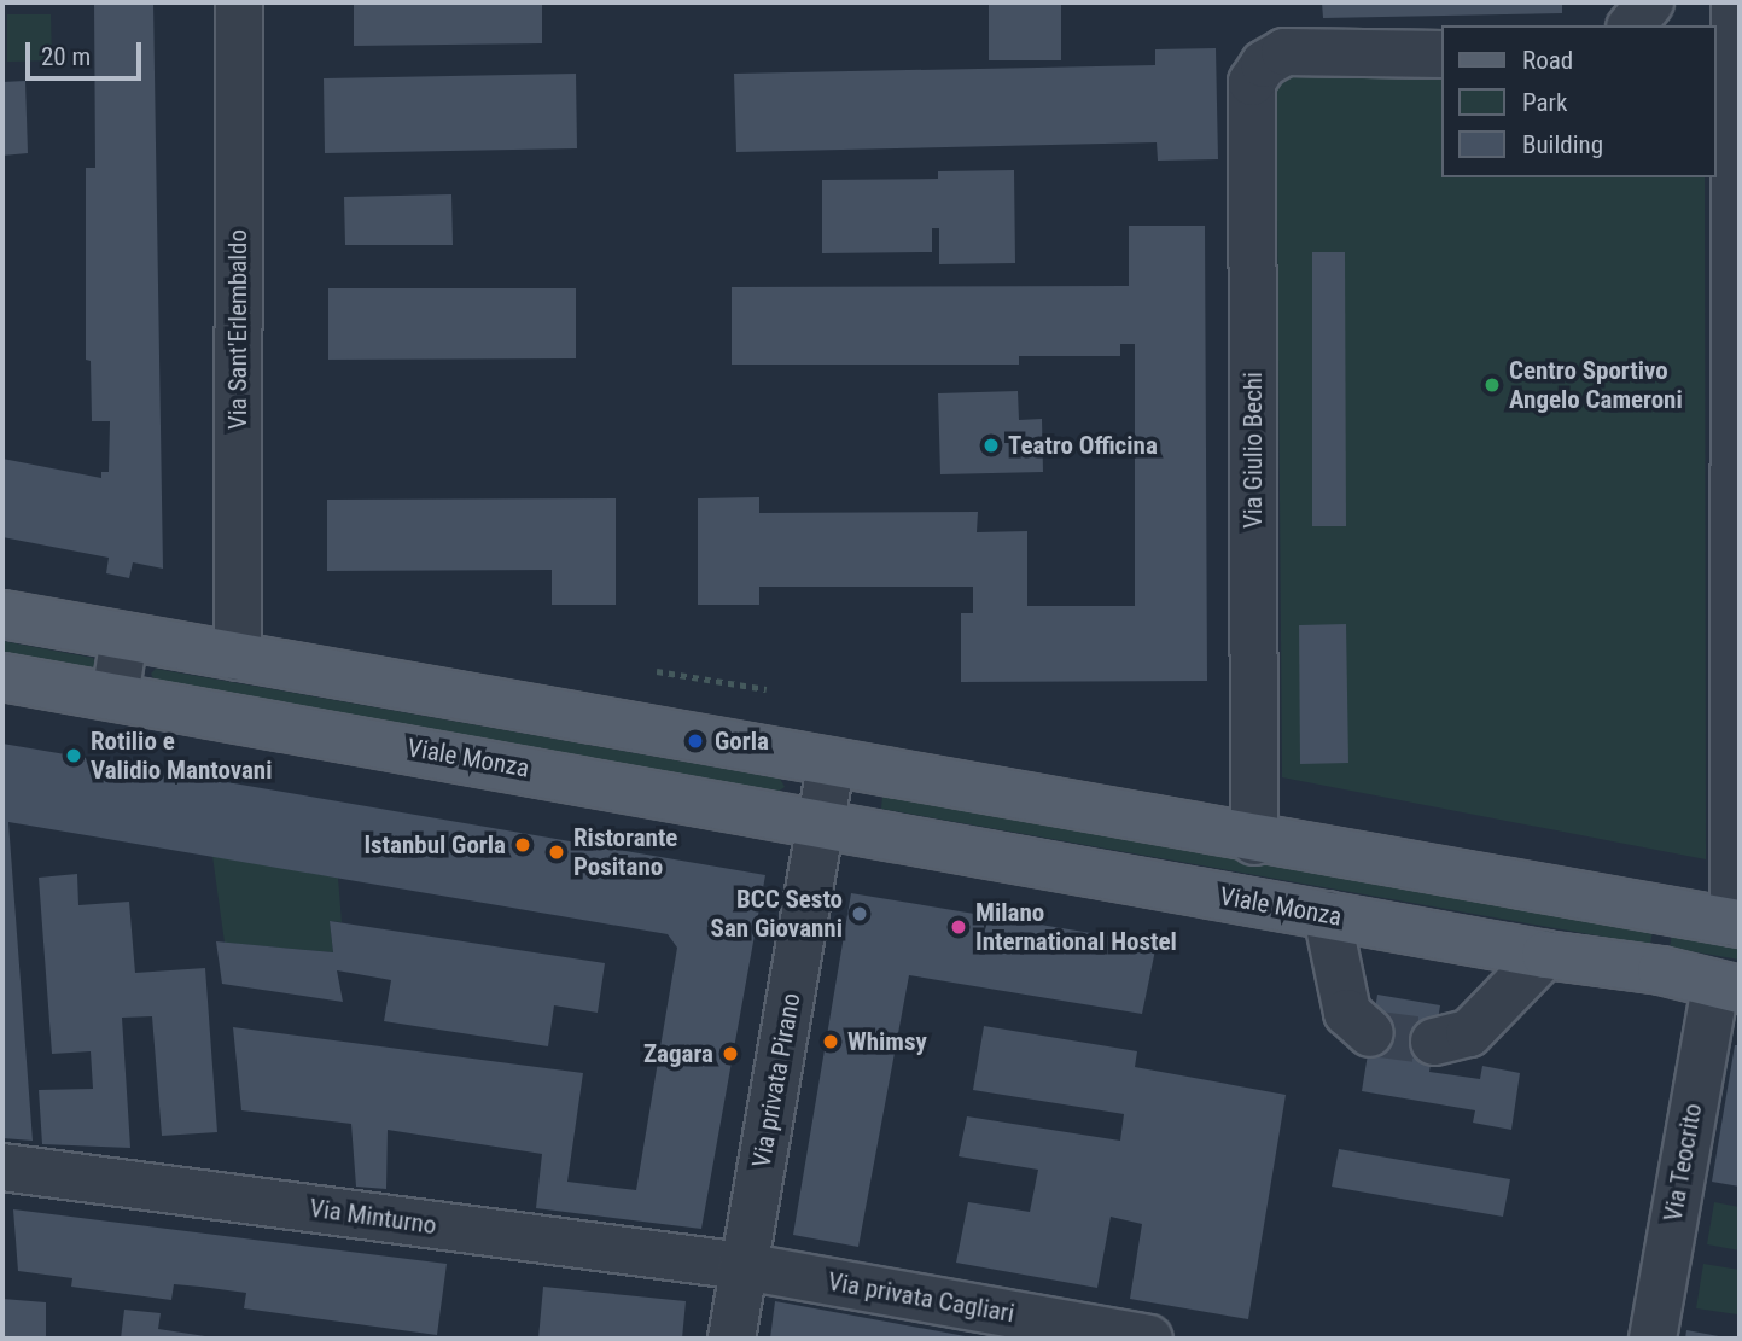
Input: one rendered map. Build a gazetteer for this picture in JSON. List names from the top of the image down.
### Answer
{
  "streets": {
    "main road": ["Viale Monza"],
    "street": [
      "Via Sant'Erlembaldo",
      "Via Giulio Bechi",
      "Via privata Pirano",
      "Via Teocrito",
      "Via Minturno",
      "Via privata Cagliari"
    ]
  },
  "crossings": [
    ["Viale Monza", "Via privata Pirano"],
    ["Viale Monza", "Via Teocrito"],
    ["Via privata Pirano", "Via Minturno"],
    ["Via privata Pirano", "Via privata Cagliari"],
    ["Via Minturno", "Via privata Cagliari"]
  ],
  "places": [
    "Centro Sportivo Angelo Cameroni",
    "Teatro Officina",
    "Gorla",
    "Rotilio e Validio Mantovani",
    "Istanbul Gorla",
    "Ristorante Positano",
    "BCC Sesto San Giovanni",
    "Milano International Hostel",
    "Whimsy",
    "Zagara"
  ],
  "legend": ["Road", "Park", "Building"],
  "scale_bar": "20 m"
}
